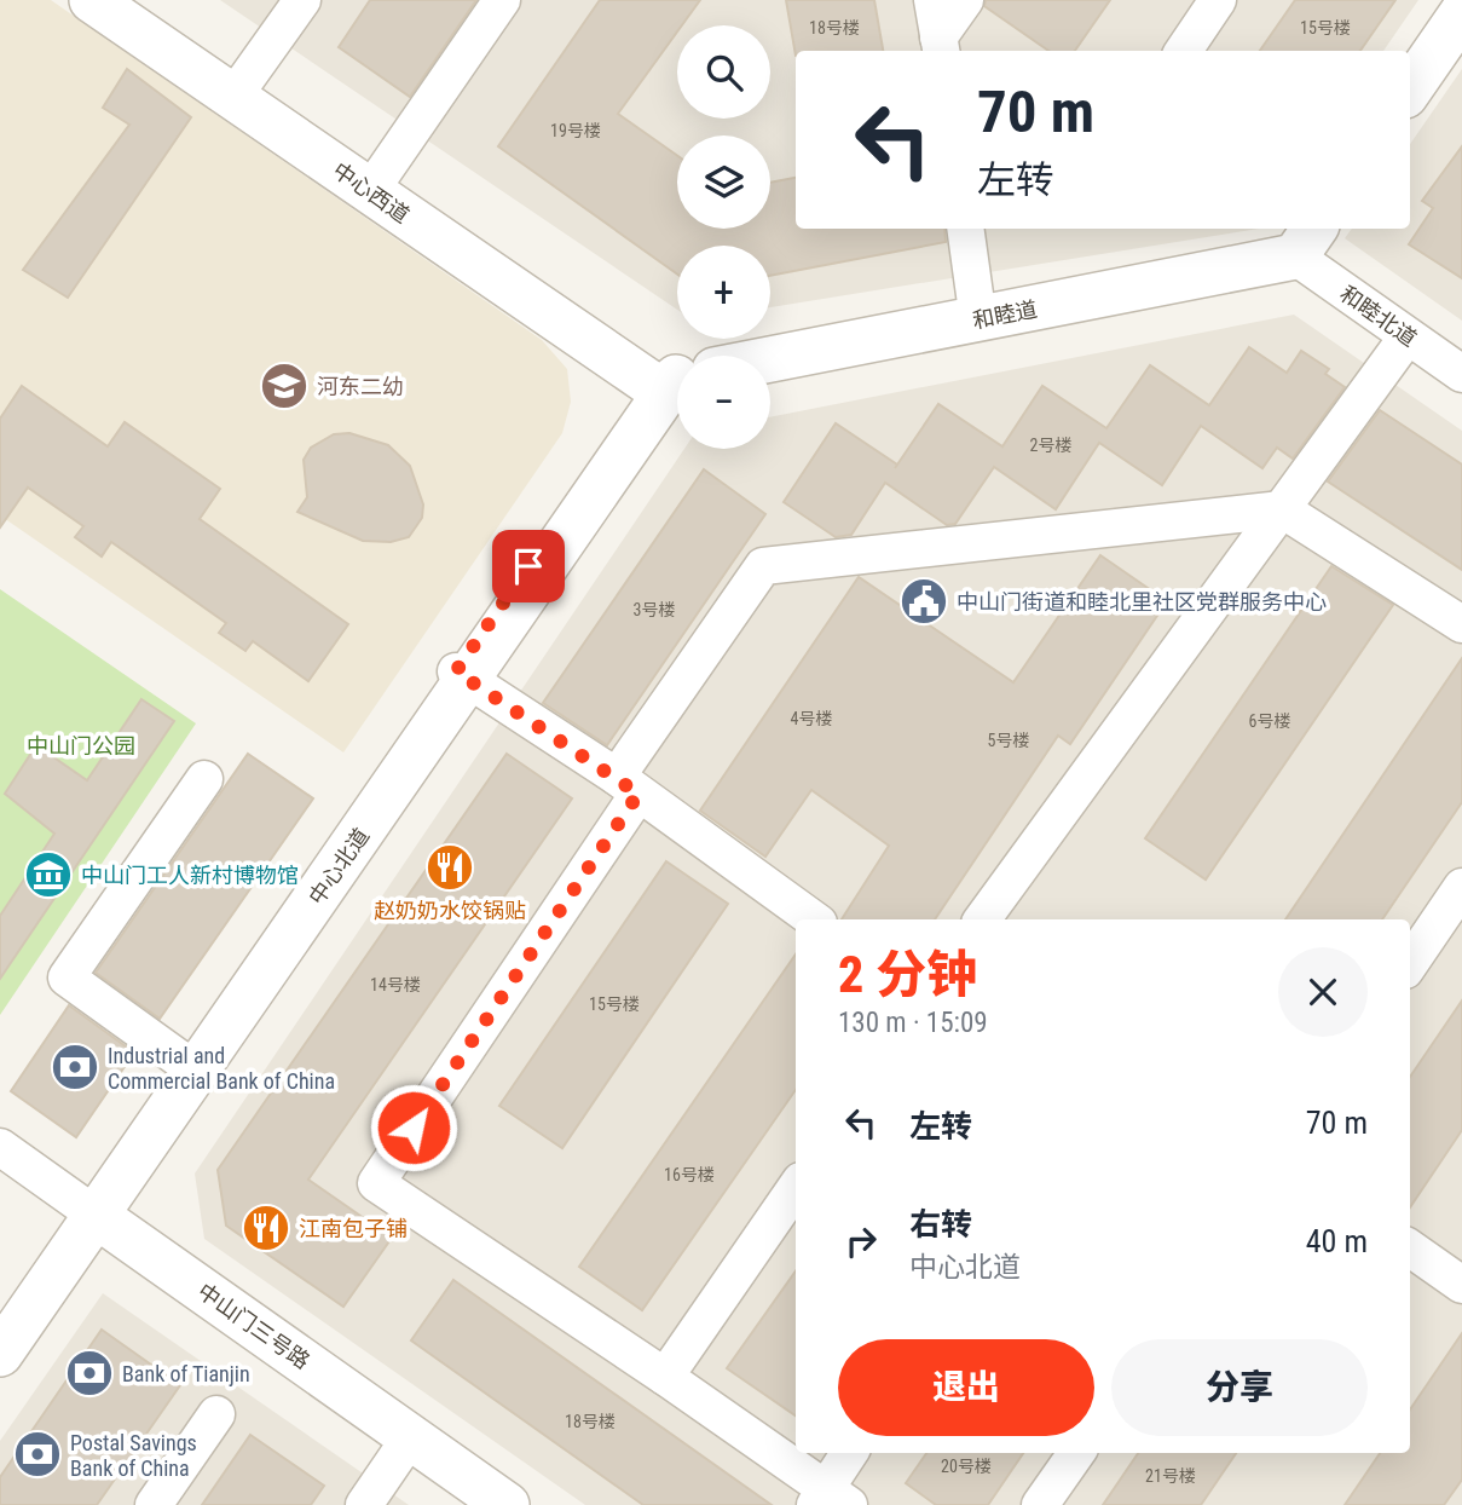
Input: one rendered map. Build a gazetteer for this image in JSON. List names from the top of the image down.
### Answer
{
  "streets": {
    "street": [
      "中心西道",
      "和睦道",
      "和睦北道",
      "中心北道",
      "中山门三号路"
    ]
  },
  "crossings": [
    ["和睦道", "和睦北道"],
    ["中心北道", "中山门三号路"]
  ],
  "parks": ["中山门公园"],
  "places": {
    "school or university": ["河东二幼"],
    "public building": ["中山门街道和睦北里社区党群服务中心"],
    "restaurant": ["赵奶奶水饺锅贴", "江南包子铺"],
    "museum": ["中山门工人新村博物馆"],
    "bank": ["Industrial and Commercial Bank of China", "Bank of Tianjin", "Postal Savings Bank of China"]
  },
  "house_numbers": [
    "18号楼",
    "15号楼",
    "19号楼",
    "2号楼",
    "3号楼",
    "4号楼",
    "6号楼",
    "5号楼",
    "14号楼",
    "15号楼",
    "16号楼",
    "18号楼",
    "20号楼",
    "21号楼"
  ],
  "page": {
    "map_buttons": ["+", "−"],
    "turn": ["70 m", "左转"],
    "heading": ["2 分钟", "130 m · 15:09"],
    "list": [
      {
        "name": "左转",
        "value": "70 m"
      },
      {
        "name": "右转",
        "note": "中心北道",
        "value": "40 m"
      }
    ],
    "buttons": ["退出", "分享"]
  }
}
